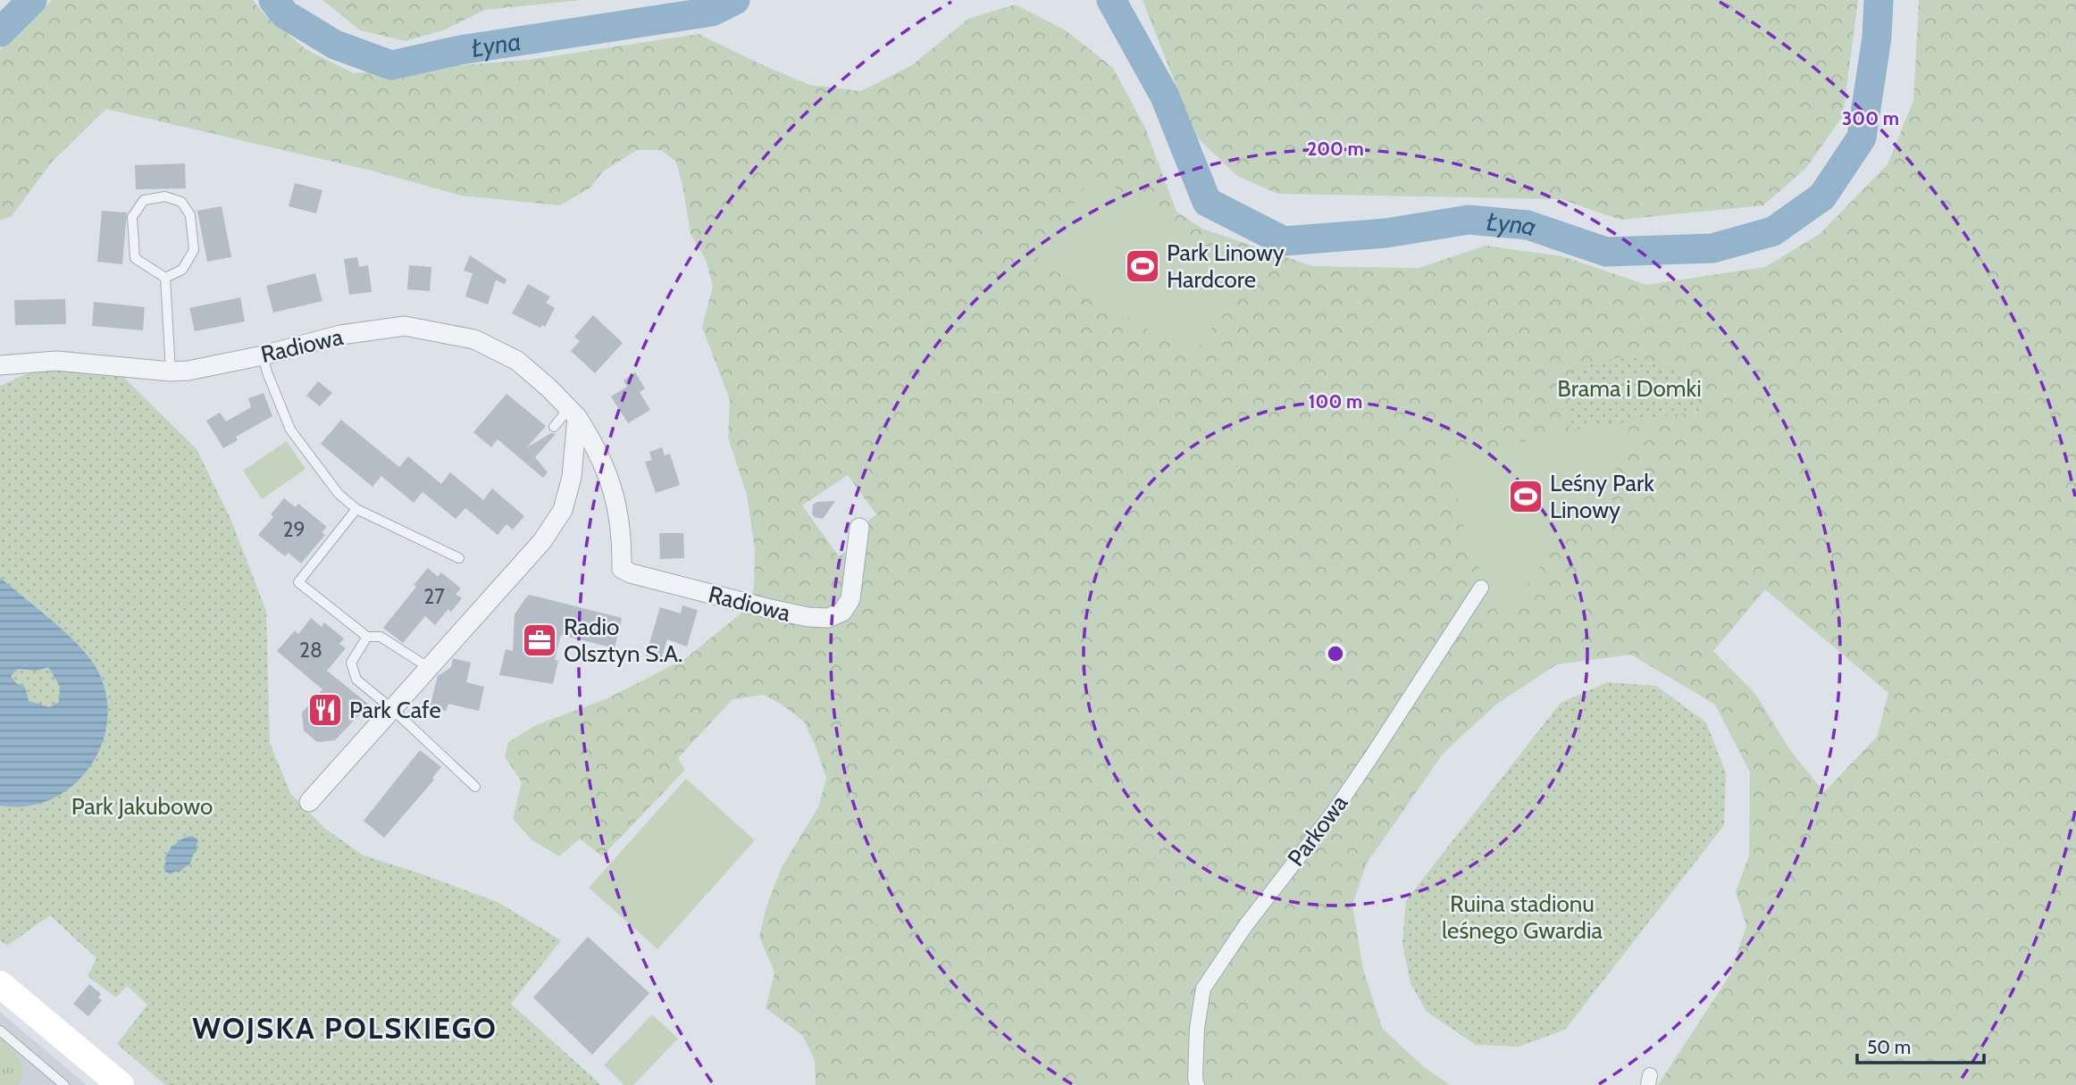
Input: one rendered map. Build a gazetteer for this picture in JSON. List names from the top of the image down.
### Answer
{
  "streets": {
    "street": ["Radiowa", "Parkowa"]
  },
  "districts": ["WOJSKA POLSKIEGO"],
  "water": ["Łyna"],
  "parks": ["Brama i Domki", "Park Jakubowo", "Ruina stadionu leśnego Gwardia"],
  "places": {
    "sports": ["Park Linowy Hardcore", "Leśny Park Linowy"],
    "office": ["Radio Olsztyn S.A."],
    "restaurant": ["Park Cafe"]
  },
  "house_numbers": ["29", "27", "28"],
  "scale_bar": "50 m",
  "rings": ["300 m", "200 m", "100 m"]
}
